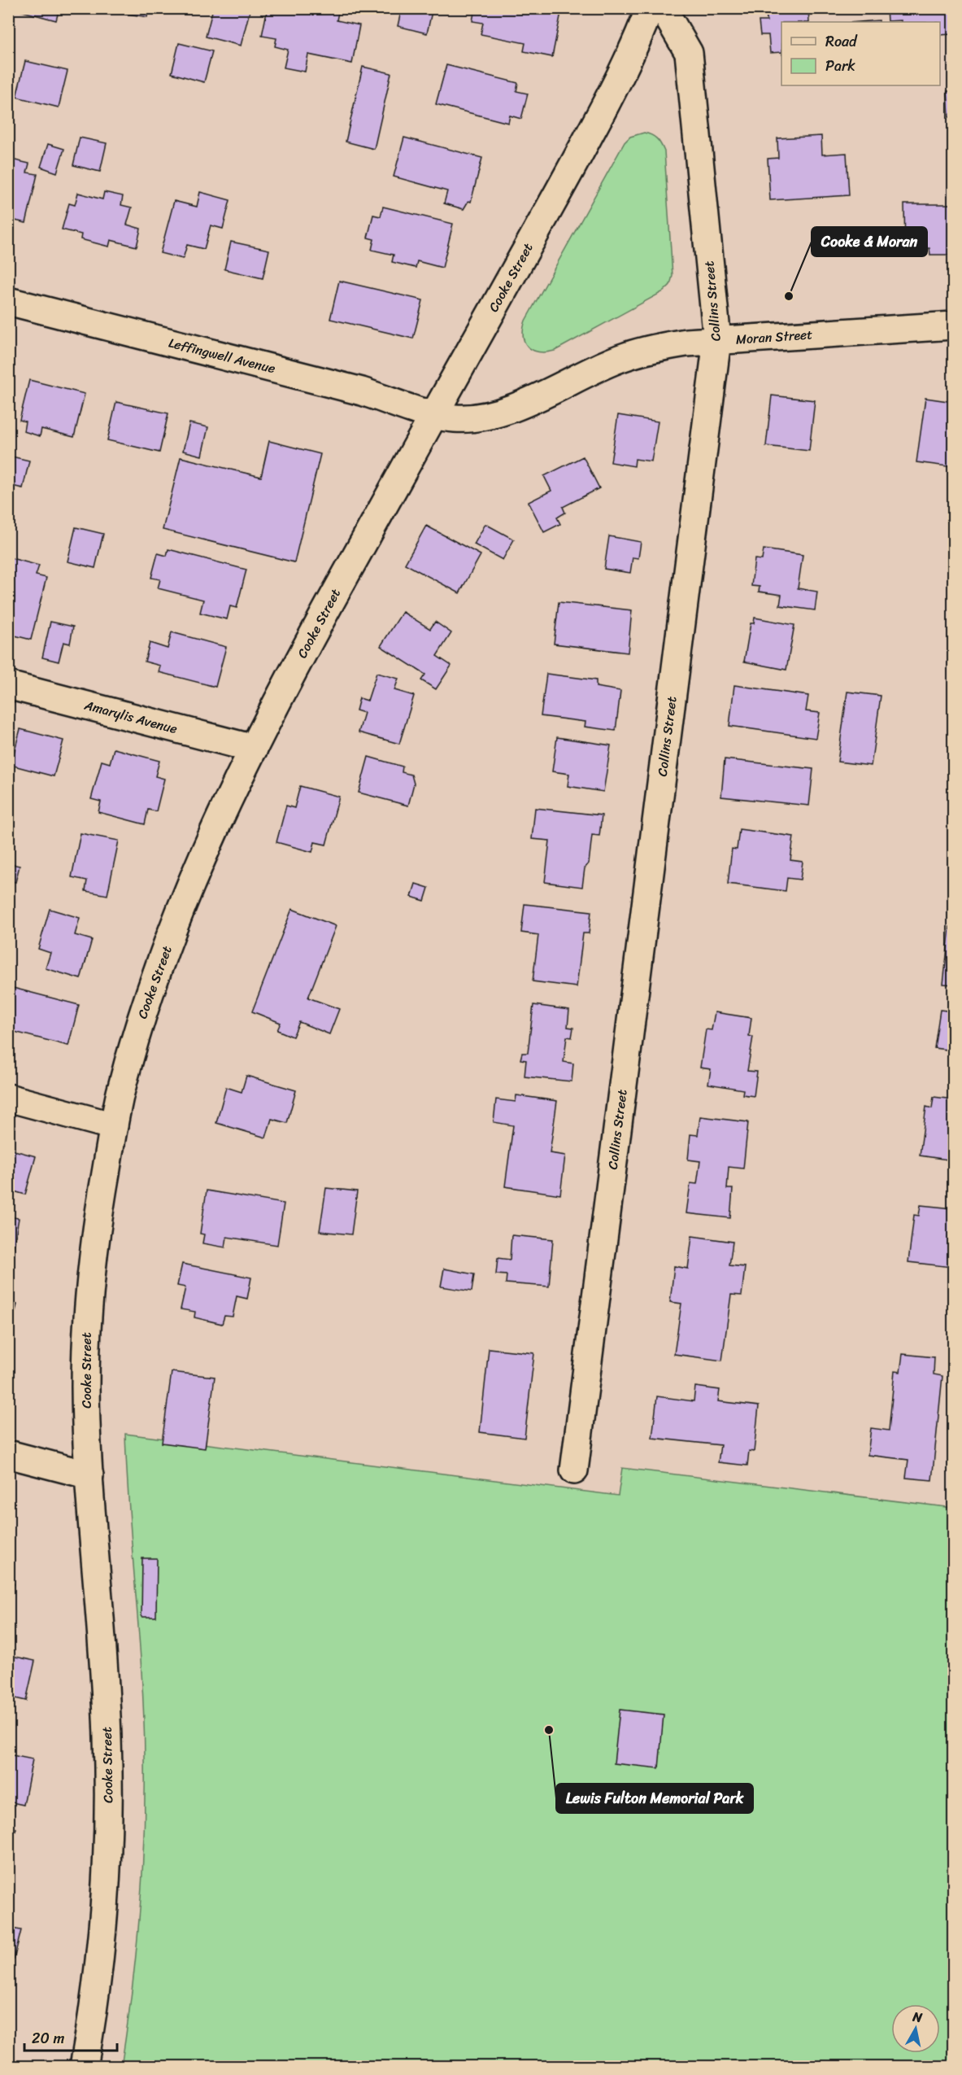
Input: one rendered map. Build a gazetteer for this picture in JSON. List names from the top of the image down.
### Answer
{
  "streets": {
    "street": [
      "Cooke Street",
      "Collins Street",
      "Moran Street",
      "Leffingwell Avenue",
      "Amarylis Avenue"
    ]
  },
  "crossings": [
    ["Cooke Street", "Moran Street"],
    ["Cooke Street", "Leffingwell Avenue"],
    ["Cooke Street", "Amarylis Avenue"],
    ["Collins Street", "Moran Street"],
    ["Moran Street", "Leffingwell Avenue"]
  ],
  "places": ["Cooke & Moran", "Lewis Fulton Memorial Park"],
  "legend": ["Road", "Park"],
  "scale_bar": "20 m",
  "north": "top"
}
